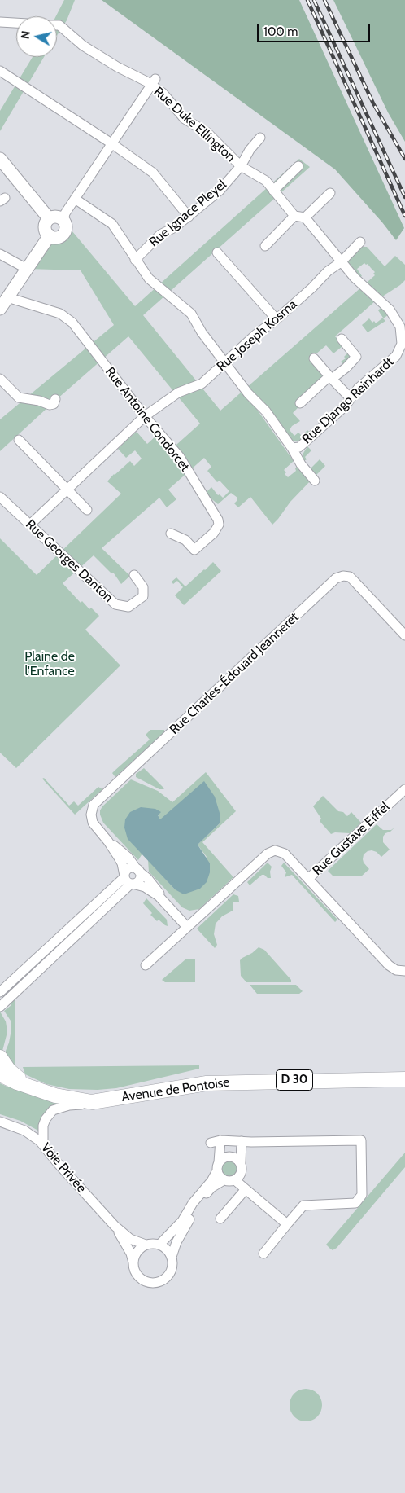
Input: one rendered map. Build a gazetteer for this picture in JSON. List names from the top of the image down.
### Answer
{
  "streets": {
    "main road": ["D 30", "Avenue de Pontoise"],
    "street": [
      "Rue Duke Ellington",
      "Rue Ignace Pleyel",
      "Rue Joseph Kosma",
      "Rue Django Reinhardt",
      "Rue Antoine Condorcet",
      "Rue Georges Danton",
      "Rue Charles-Édouard Jeanneret",
      "Rue Gustave Eiffel",
      "Voie Privée"
    ]
  },
  "crossings": [
    ["Rue Duke Ellington", "Rue Ignace Pleyel"],
    ["Rue Ignace Pleyel", "Rue Django Reinhardt"],
    ["Rue Joseph Kosma", "Rue Django Reinhardt"],
    ["Rue Joseph Kosma", "Rue Antoine Condorcet"],
    ["Rue Joseph Kosma", "Rue Georges Danton"]
  ],
  "parks": ["Plaine de l'Enfance"],
  "scale_bar": "100 m",
  "north": "left"
}
